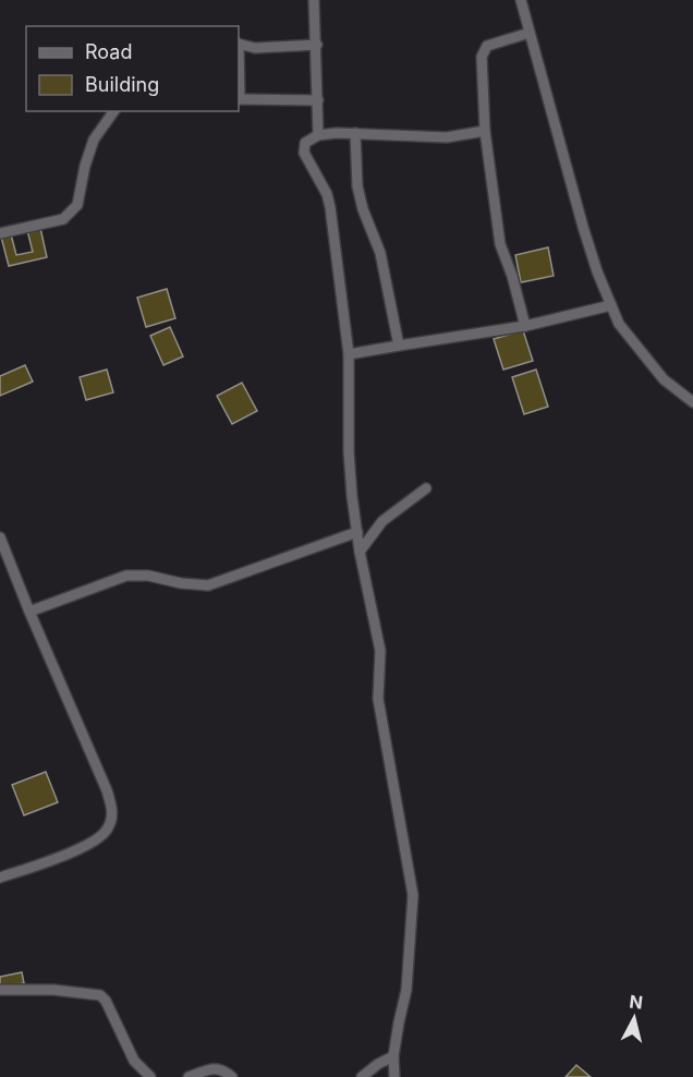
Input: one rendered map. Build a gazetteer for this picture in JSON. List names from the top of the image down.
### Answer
{
  "legend": ["Road", "Building"],
  "north": "top"
}
